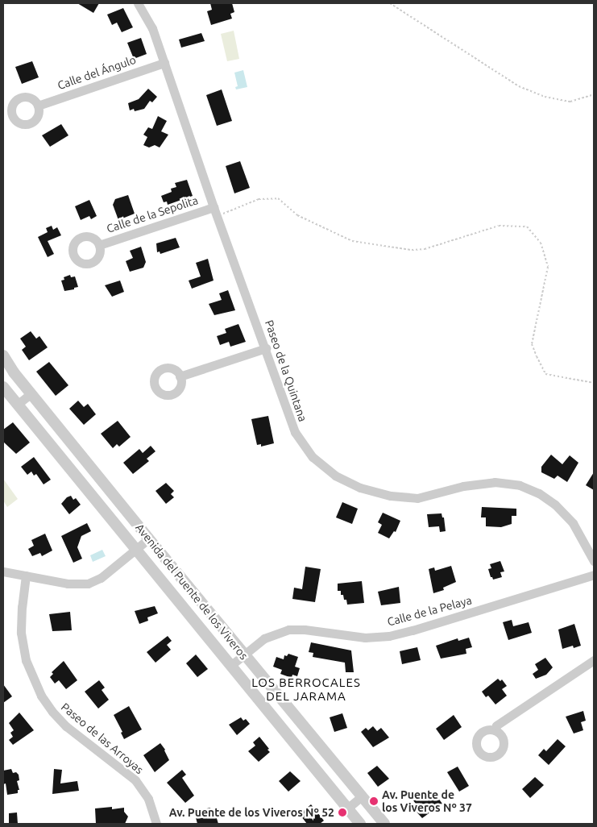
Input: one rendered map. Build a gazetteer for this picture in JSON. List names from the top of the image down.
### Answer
{
  "streets": {
    "street": [
      "Calle del Ángulo",
      "Calle de la Sepolita",
      "Paseo de la Quintana",
      "Avenida del Puente de los Viveros",
      "Calle de la Pelaya",
      "Paseo de las Arroyas"
    ]
  },
  "crossings": [
    ["Calle del Ángulo", "Paseo de la Quintana"],
    ["Calle de la Sepolita", "Paseo de la Quintana"],
    ["Avenida del Puente de los Viveros", "Calle de la Pelaya"]
  ],
  "districts": ["LOS BERROCALES DEL JARAMA"],
  "places": ["Av. Puente de los Viveros Nº 37", "Av. Puente de los Viveros Nº 52"]
}
